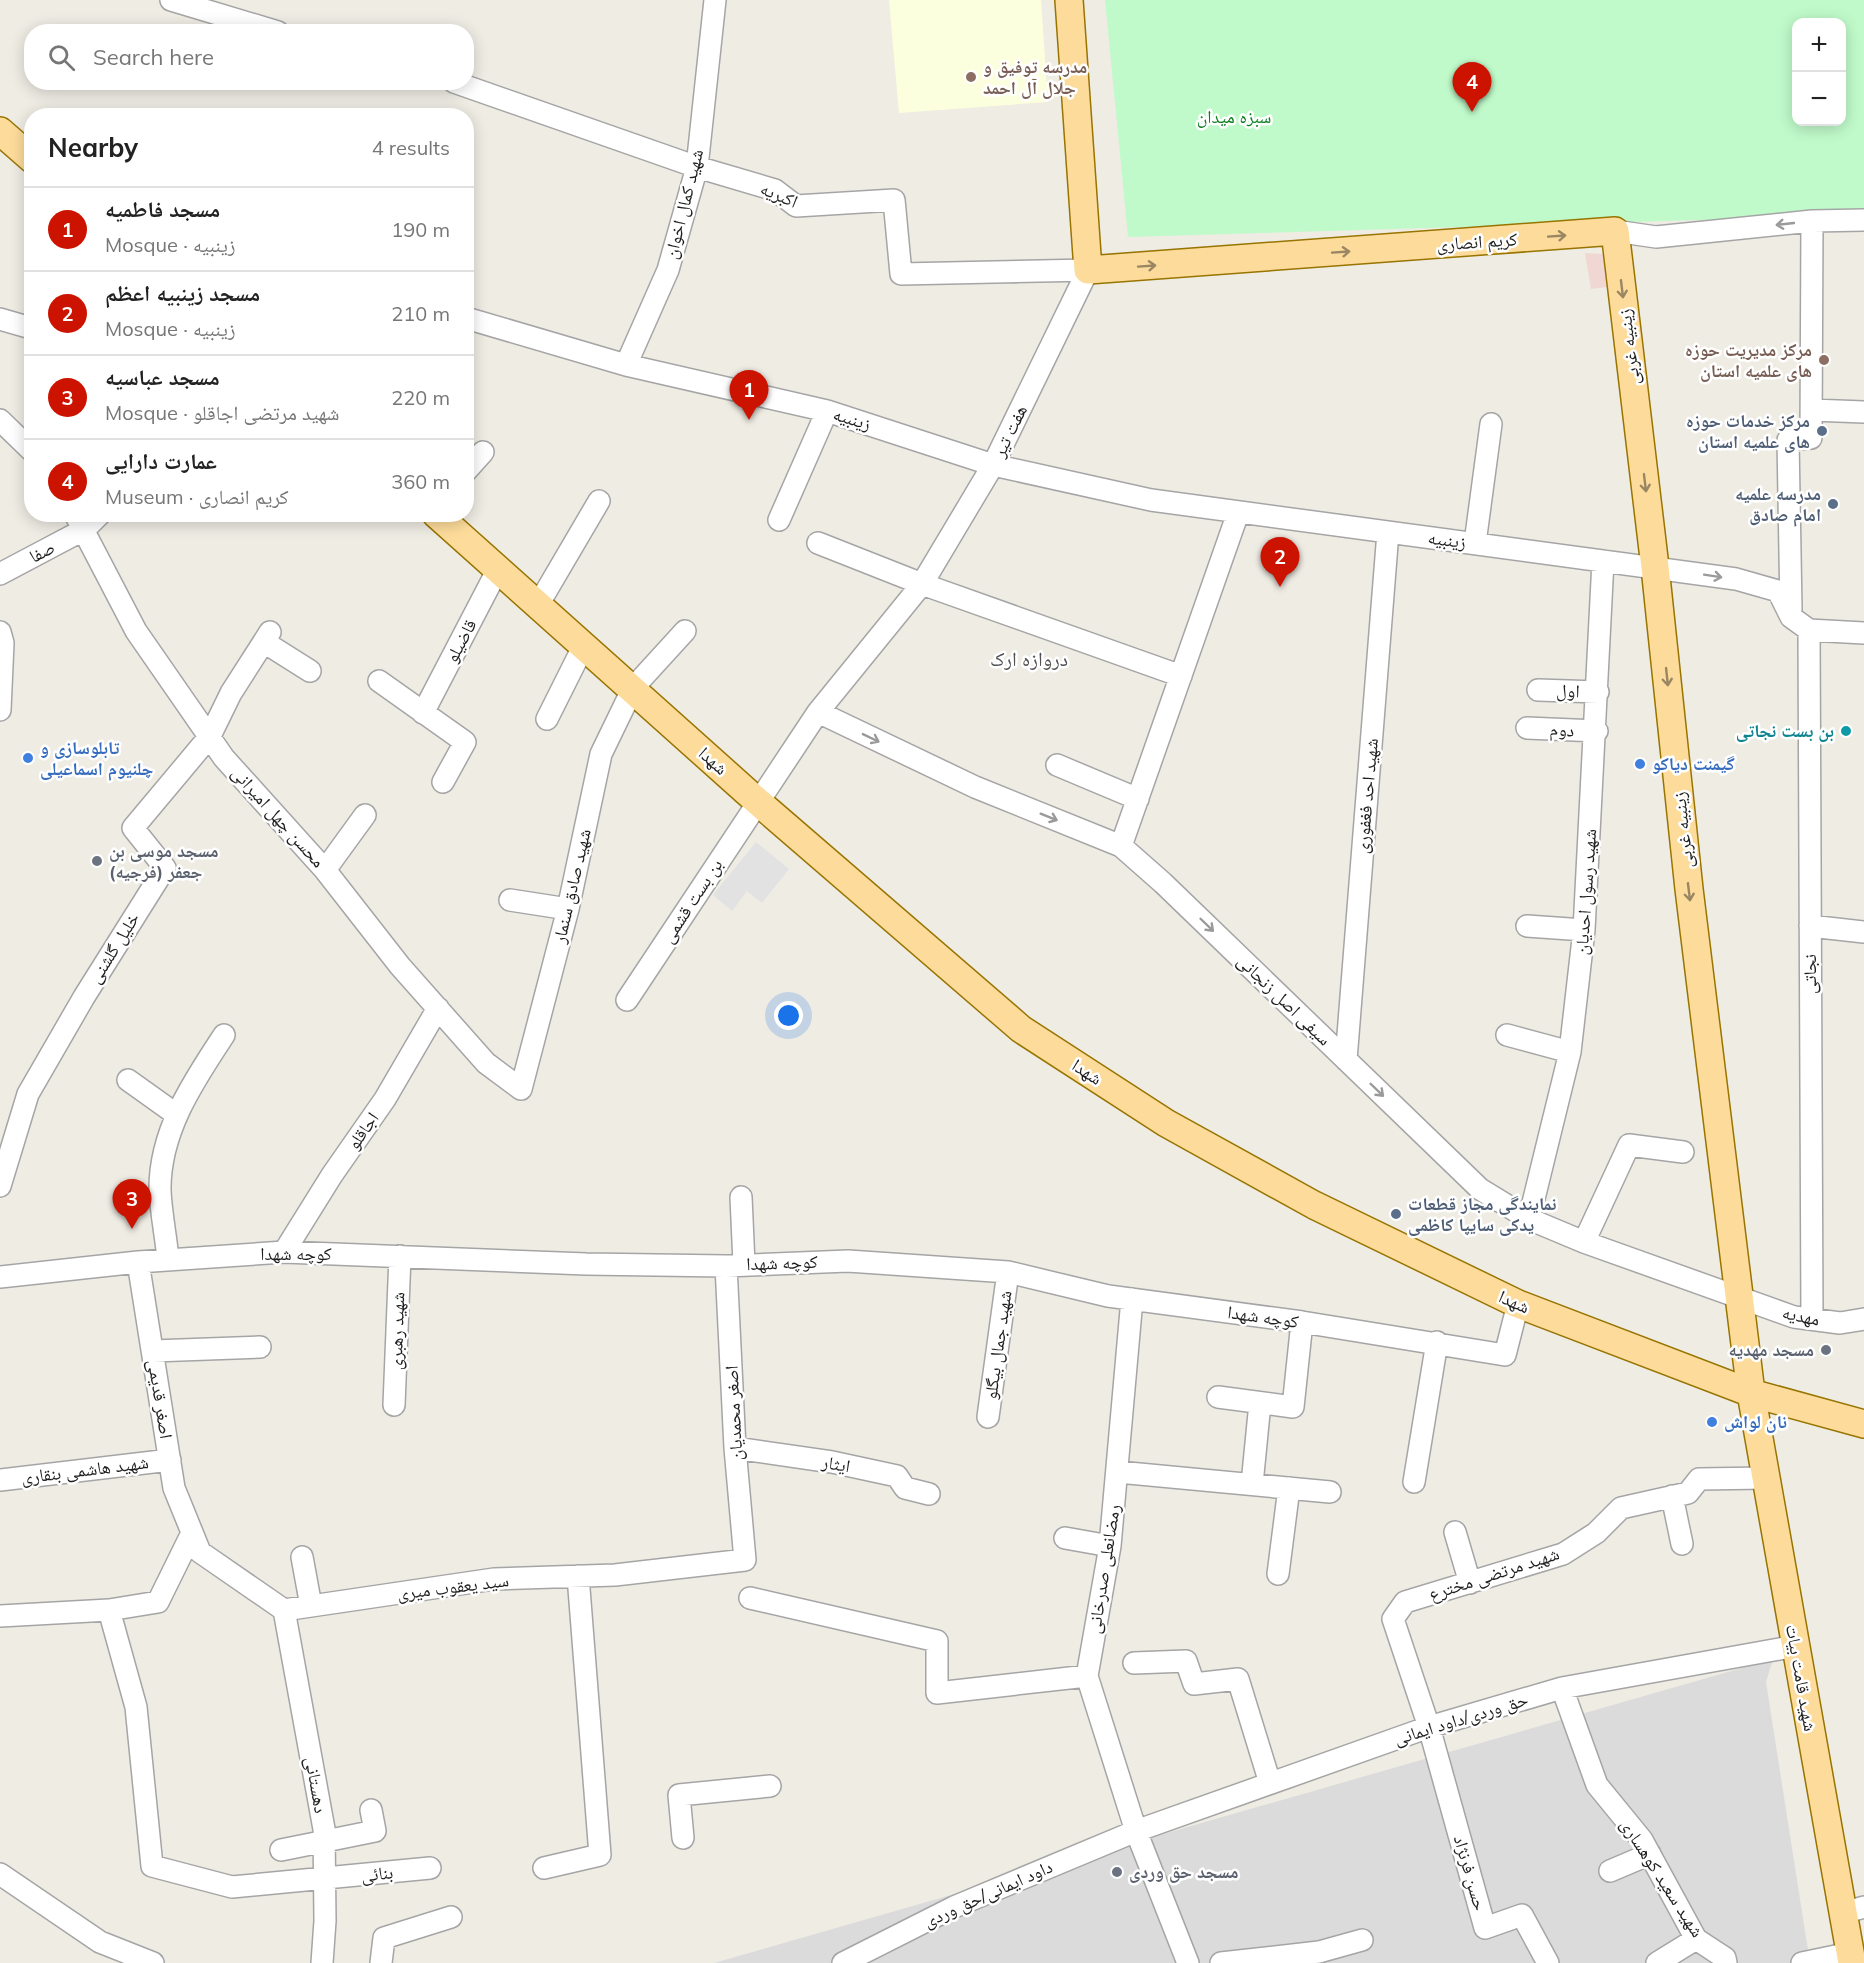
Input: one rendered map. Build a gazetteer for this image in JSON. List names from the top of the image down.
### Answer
{
  "streets": {
    "main road": [
      "کریم انصاری",
      "زینبیه غربی",
      "هفت تیر",
      "شهدا",
      "شهید قامت بیات"
    ],
    "street": [
      "اکبریه",
      "شهید کمال اخوان",
      "زینبیه",
      "صفا",
      "قاضیلو",
      "اول",
      "دوم",
      "شهید احد فغفوری",
      "محسن چهل امیرانی",
      "شهید صادق سنمار",
      "شهید رسول احدیان",
      "بن بست قشمی",
      "خلیل گلشنی",
      "نجاتی",
      "سیفی اصل زنجانی",
      "اجاقلو",
      "کوچه شهدا",
      "مهدیه",
      "شهید رهبری",
      "شهید جمال بیگلو",
      "اصغر قدیمی",
      "اصغر محمدیان",
      "ایثار",
      "شهید هاشمی بنقاری",
      "رمضانعلی صدرخانی",
      "شهید مرتضی مخترع",
      "سید یعقوب میری",
      "حق وردی/داود ایمانی",
      "دهستانی",
      "حسن فرنژاد",
      "بنائی",
      "شهید سعید کوهساری",
      "داود ایمانی/حق وردی"
    ]
  },
  "crossings": [
    ["اکبریه", "شهید کمال اخوان"],
    ["اکبریه", "کریم انصاری"],
    ["اکبریه", "هفت تیر"],
    ["شهید کمال اخوان", "زینبیه"],
    ["کریم انصاری", "زینبیه غربی"],
    ["کریم انصاری", "هفت تیر"],
    ["زینبیه غربی", "زینبیه"],
    ["زینبیه غربی", "شهدا"],
    ["زینبیه غربی", "سیفی اصل زنجانی"],
    ["زینبیه غربی", "مهدیه"],
    ["زینبیه غربی", "شهید قامت بیات"],
    ["زینبیه", "هفت تیر"],
    ["زینبیه", "شهید احد فغفوری"],
    ["زینبیه", "شهید رسول احدیان"],
    ["هفت تیر", "شهدا"],
    ["هفت تیر", "بن بست قشمی"],
    ["هفت تیر", "سیفی اصل زنجانی"],
    ["صفا", "محسن چهل امیرانی"],
    ["قاضیلو", "شهدا"],
    ["اول", "شهید رسول احدیان"],
    ["دوم", "شهید رسول احدیان"],
    ["شهدا", "شهید صادق سنمار"],
    ["شهدا", "بن بست قشمی"],
    ["شهدا", "کوچه شهدا"],
    ["شهدا", "شهید قامت بیات"],
    ["شهید احد فغفوری", "سیفی اصل زنجانی"],
    ["محسن چهل امیرانی", "شهید صادق سنمار"],
    ["محسن چهل امیرانی", "خلیل گلشنی"],
    ["محسن چهل امیرانی", "اجاقلو"],
    ["شهید رسول احدیان", "سیفی اصل زنجانی"],
    ["نجاتی", "مهدیه"],
    ["سیفی اصل زنجانی", "مهدیه"],
    ["اجاقلو", "کوچه شهدا"],
    ["کوچه شهدا", "شهید رهبری"],
    ["کوچه شهدا", "شهید جمال بیگلو"],
    ["کوچه شهدا", "اصغر قدیمی"],
    ["کوچه شهدا", "اصغر محمدیان"],
    ["کوچه شهدا", "رمضانعلی صدرخانی"],
    ["اصغر قدیمی", "شهید هاشمی بنقاری"],
    ["اصغر محمدیان", "ایثار"],
    ["اصغر محمدیان", "سید یعقوب میری"],
    ["رمضانعلی صدرخانی", "حق وردی/داود ایمانی"],
    ["رمضانعلی صدرخانی", "داود ایمانی/حق وردی"],
    ["شهید مرتضی مخترع", "شهید قامت بیات"],
    ["شهید مرتضی مخترع", "حق وردی/داود ایمانی"],
    ["شهید مرتضی مخترع", "حسن فرنژاد"],
    ["سید یعقوب میری", "دهستانی"],
    ["شهید قامت بیات", "حق وردی/داود ایمانی"],
    ["حق وردی/داود ایمانی", "حسن فرنژاد"],
    ["حق وردی/داود ایمانی", "شهید سعید کوهساری"],
    ["حق وردی/داود ایمانی", "داود ایمانی/حق وردی"],
    ["دهستانی", "بنائی"]
  ],
  "one_way": ["زینبیه غربی"],
  "districts": ["دروازه ارک"],
  "parks": ["سبزه میدان"],
  "places": [
    "مدرسه توفیق و جلال آل احمد",
    "مرکز مدیریت حوزه های علمیه استان",
    "مرکز خدمات حوزه های علمیه استان",
    "مدرسه علمیه امام صادق",
    "بن بست نجاتی",
    "تابلوسازی و چلنیوم اسماعیلی",
    "گیمنت دیاکو",
    "مسجد موسی بن جعفر (فرجیه)",
    "نمایندگی مجاز قطعات یدکی سایپا کاظمی",
    "مسجد مهدیه",
    "نان لواش",
    "مسجد حق وردی"
  ],
  "page": {
    "map_buttons": ["+", "−"],
    "search": "Search here",
    "pins": [
      "4",
      "1",
      "2",
      "3"
    ],
    "heading": ["Nearby", "4 results"],
    "list": [
      {
        "mark": "1",
        "name": "مسجد فاطمیه",
        "note": "Mosque · زینبیه",
        "value": "190 m"
      },
      {
        "mark": "2",
        "name": "مسجد زینبیه اعظم",
        "note": "Mosque · زینبیه",
        "value": "210 m"
      },
      {
        "mark": "3",
        "name": "مسجد عباسیه",
        "note": "Mosque · شهید مرتضی اجاقلو",
        "value": "220 m"
      },
      {
        "mark": "4",
        "name": "عمارت دارایی",
        "note": "Museum · کریم انصاری",
        "value": "360 m"
      }
    ]
  }
}
